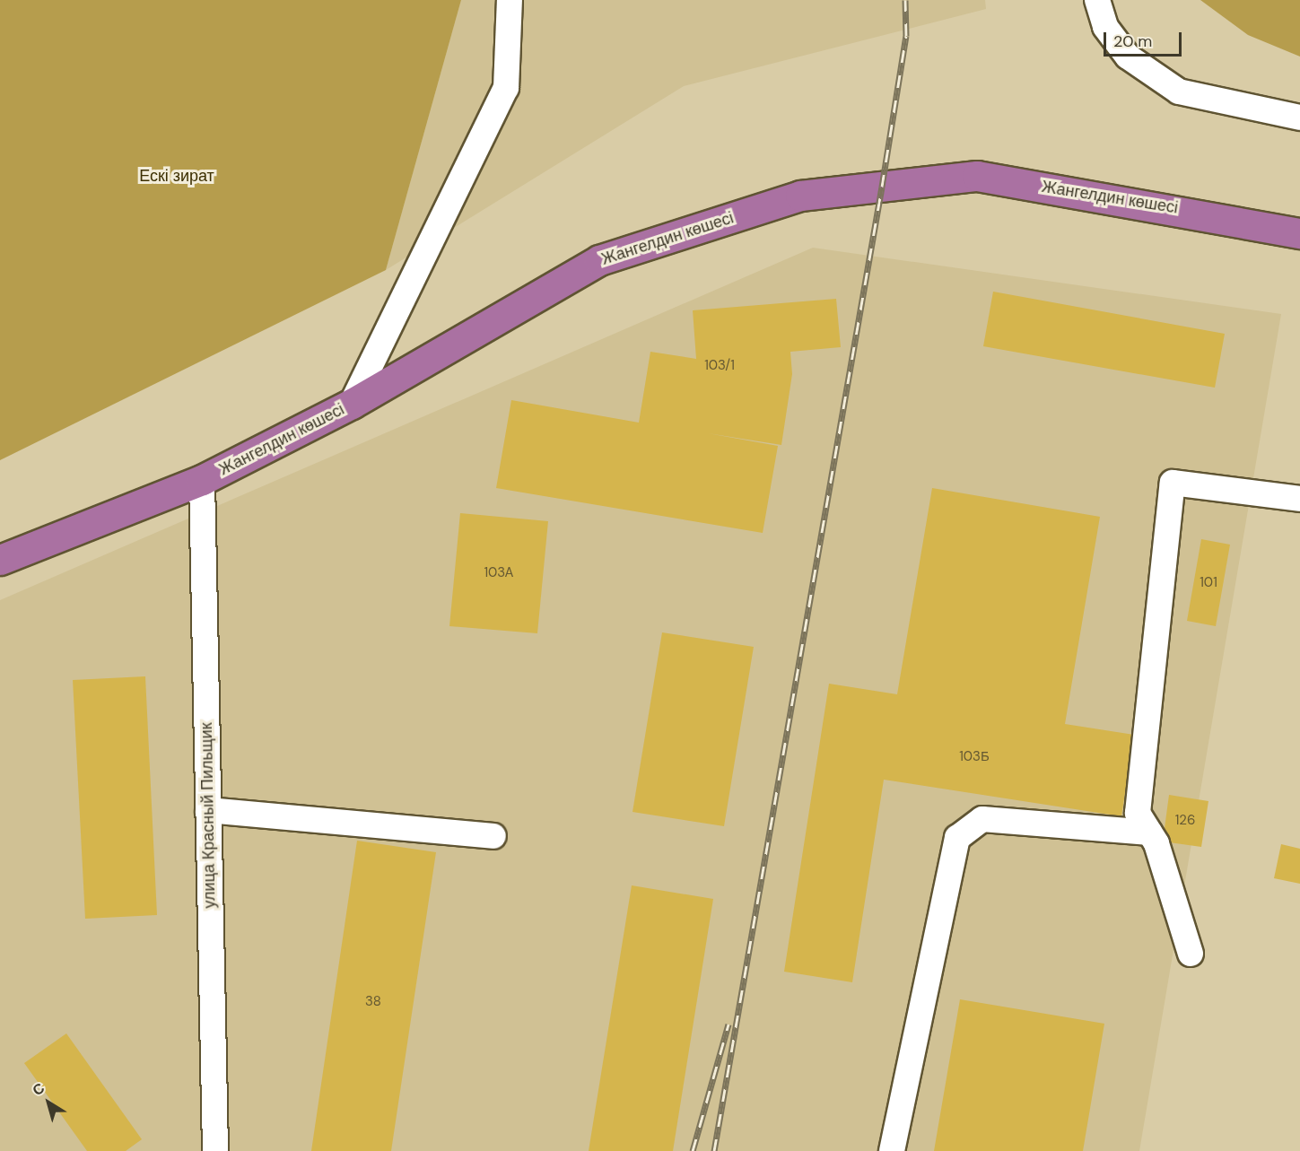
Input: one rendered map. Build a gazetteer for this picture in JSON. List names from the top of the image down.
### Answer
{
  "streets": {
    "highway": ["Жангелдин көшесі"],
    "street": ["улица Красный Пильщик"]
  },
  "crossings": [
    ["Жангелдин көшесі", "улица Красный Пильщик"]
  ],
  "parks": ["Ескі зират"],
  "house_numbers": [
    "103/1",
    "103A",
    "101",
    "103Б",
    "126",
    "38"
  ],
  "scale_bar": "20 m",
  "north": "top left"
}
